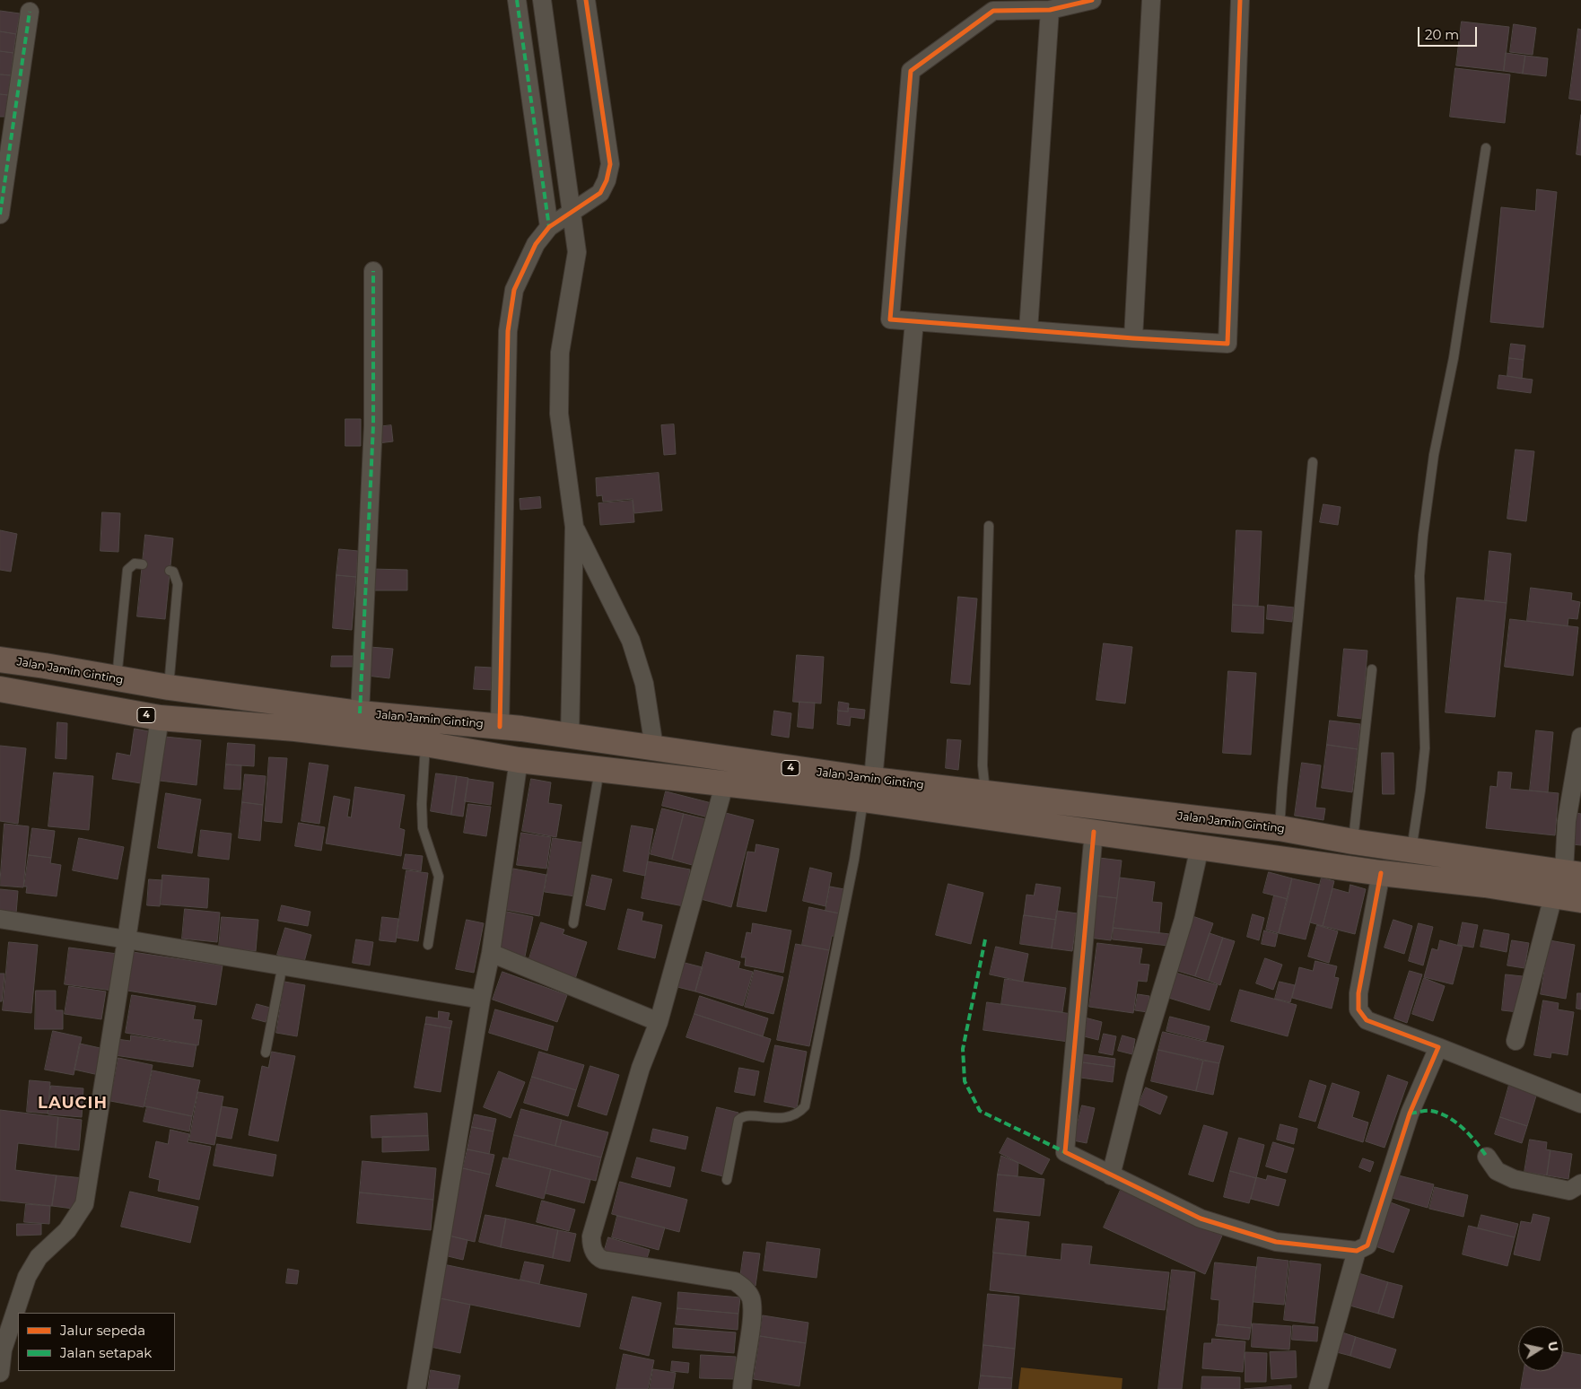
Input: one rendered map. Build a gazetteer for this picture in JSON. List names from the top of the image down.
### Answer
{
  "streets": {
    "highway": ["Jalan Jamin Ginting", "4"]
  },
  "districts": ["LAUCIH"],
  "legend": ["Jalur sepeda", "Jalan setapak"],
  "scale_bar": "20 m",
  "north": "right"
}
